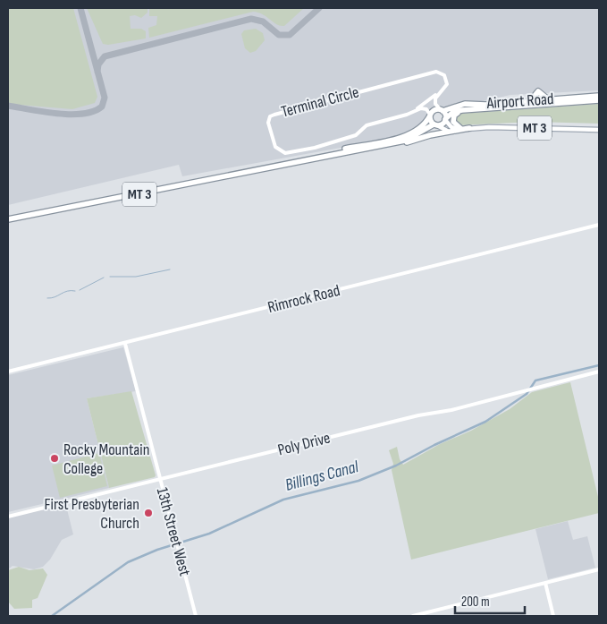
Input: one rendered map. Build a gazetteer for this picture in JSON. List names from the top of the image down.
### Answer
{
  "streets": {
    "highway": ["Airport Road", "MT 3"],
    "street": [
      "Terminal Circle",
      "Rimrock Road",
      "Poly Drive",
      "13th Street West"
    ]
  },
  "crossings": [
    ["Airport Road", "Terminal Circle"],
    ["Airport Road", "MT 3"],
    ["Terminal Circle", "MT 3"],
    ["Rimrock Road", "13th Street West"],
    ["Poly Drive", "13th Street West"]
  ],
  "water": ["Billings Canal"],
  "places": ["Rocky Mountain College", "First Presbyterian Church"],
  "scale_bar": "200 m"
}
